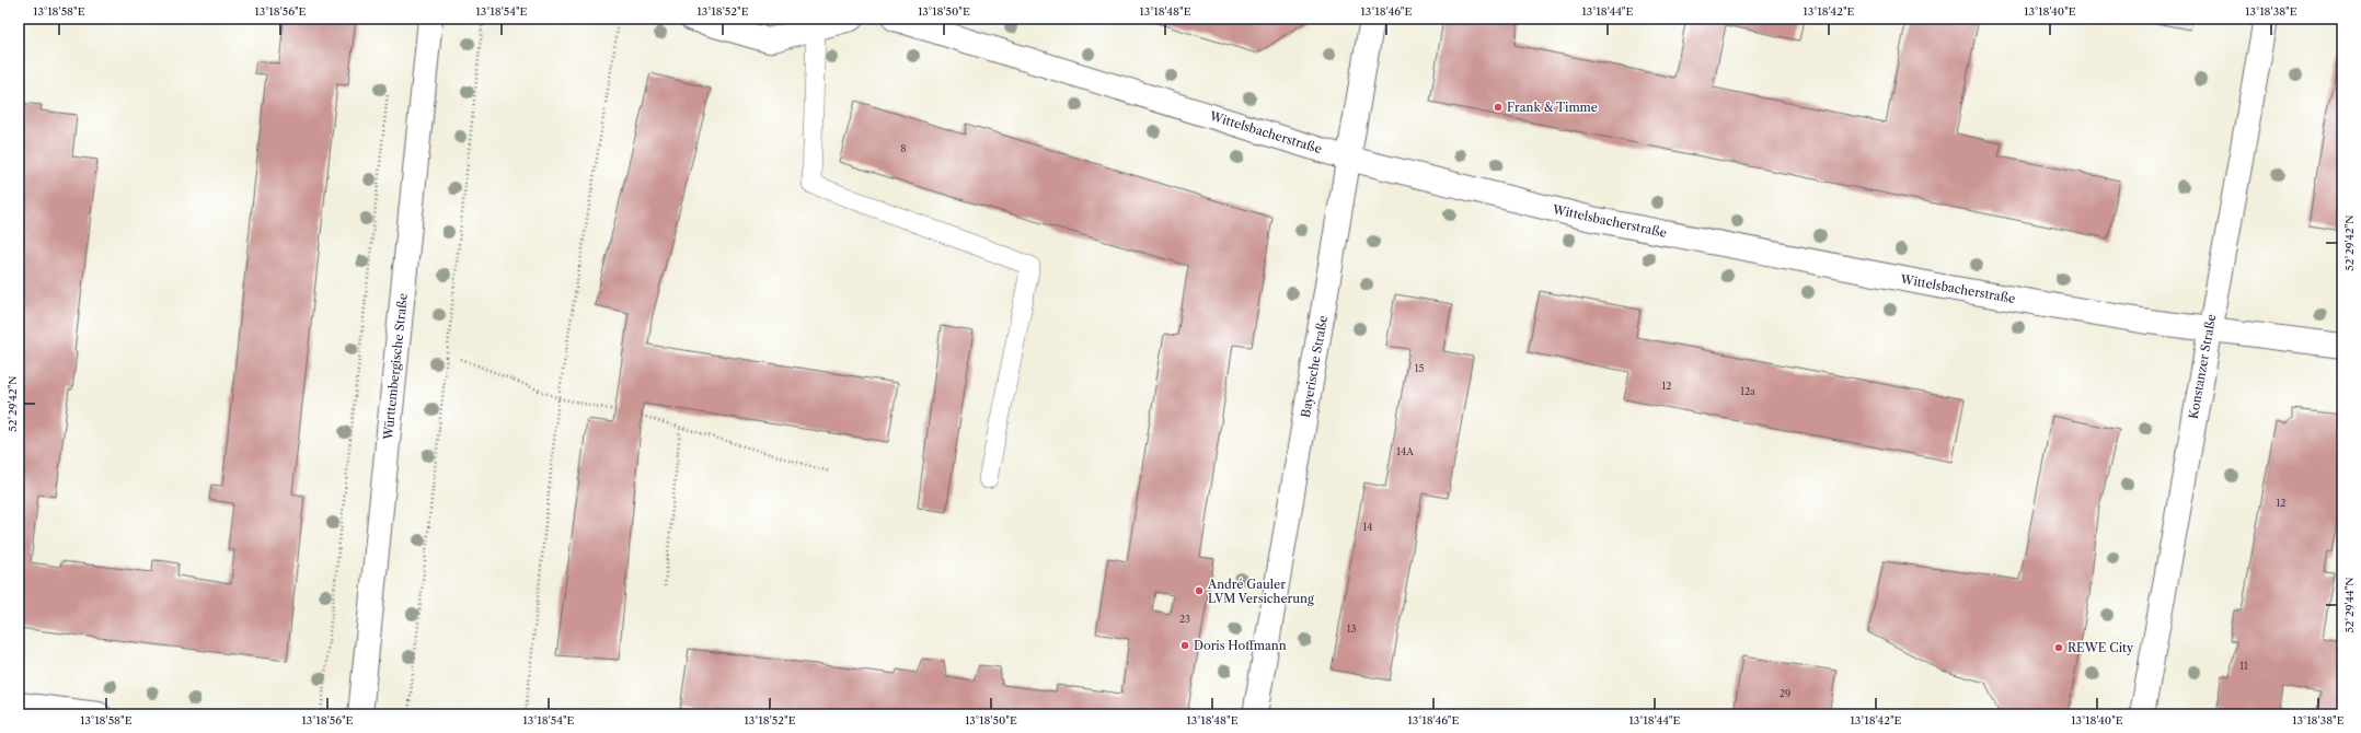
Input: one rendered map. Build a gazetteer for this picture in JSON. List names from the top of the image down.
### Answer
{
  "streets": {
    "street": [
      "Wittelsbacherstraße",
      "Württembergische Straße",
      "Bayerische Straße",
      "Konstanzer Straße"
    ]
  },
  "crossings": [
    ["Wittelsbacherstraße", "Bayerische Straße"],
    ["Wittelsbacherstraße", "Konstanzer Straße"]
  ],
  "places": [
    "Frank & Timme",
    "André Gauler LVM Versicherung",
    "Doris Hoffmann",
    "REWE City"
  ],
  "house_numbers": [
    "8",
    "15",
    "12",
    "12a",
    "14A",
    "12",
    "14",
    "23",
    "13",
    "11",
    "29"
  ],
  "coordinates": [
    "13°18'58\"E",
    "13°18'56\"E",
    "13°18'54\"E",
    "13°18'52\"E",
    "13°18'50\"E",
    "13°18'48\"E",
    "13°18'46\"E",
    "13°18'44\"E",
    "13°18'42\"E",
    "13°18'40\"E",
    "13°18'38\"E",
    "52°29'42\"N",
    "52°29'44\"N"
  ]
}
